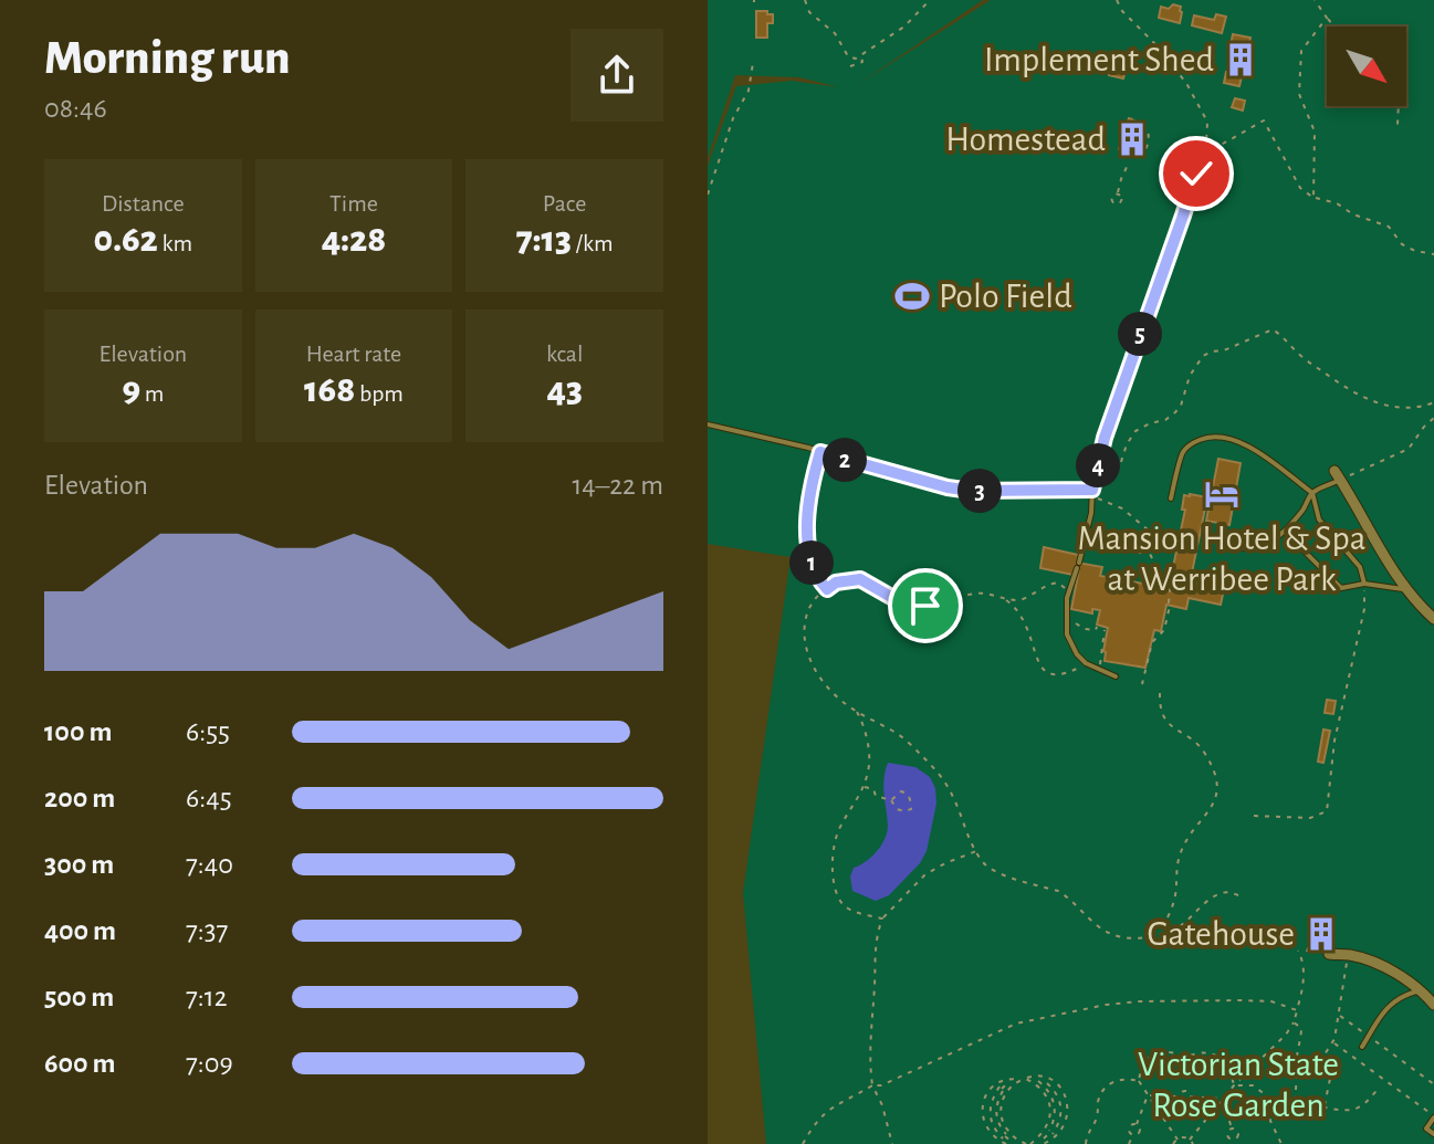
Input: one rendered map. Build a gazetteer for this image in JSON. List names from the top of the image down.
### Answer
{
  "parks": ["Victorian State Rose Garden"],
  "places": {
    "building": ["Implement Shed", "Homestead", "Gatehouse"],
    "sports": ["Polo Field"],
    "hotel": ["Mansion Hotel & Spa at Werribee Park"]
  },
  "north": "bottom right",
  "page": {
    "heading": ["Morning run", "08:46"],
    "stats": [
      ["Distance", "0.62 km"],
      ["Time", "4:28"],
      ["Pace", "7:13 /km"],
      ["Elevation", "9 m"],
      ["Heart rate", "168 bpm"],
      ["kcal", "43"]
    ],
    "pins": [
      "5",
      "2",
      "4",
      "3",
      "1"
    ],
    "chart": ["Elevation", "14–22 m"],
    "list": [
      {
        "name": "100 m",
        "note": "6:55"
      },
      {
        "name": "200 m",
        "note": "6:45"
      },
      {
        "name": "300 m",
        "note": "7:40"
      },
      {
        "name": "400 m",
        "note": "7:37"
      },
      {
        "name": "500 m",
        "note": "7:12"
      },
      {
        "name": "600 m",
        "note": "7:09"
      }
    ]
  }
}
